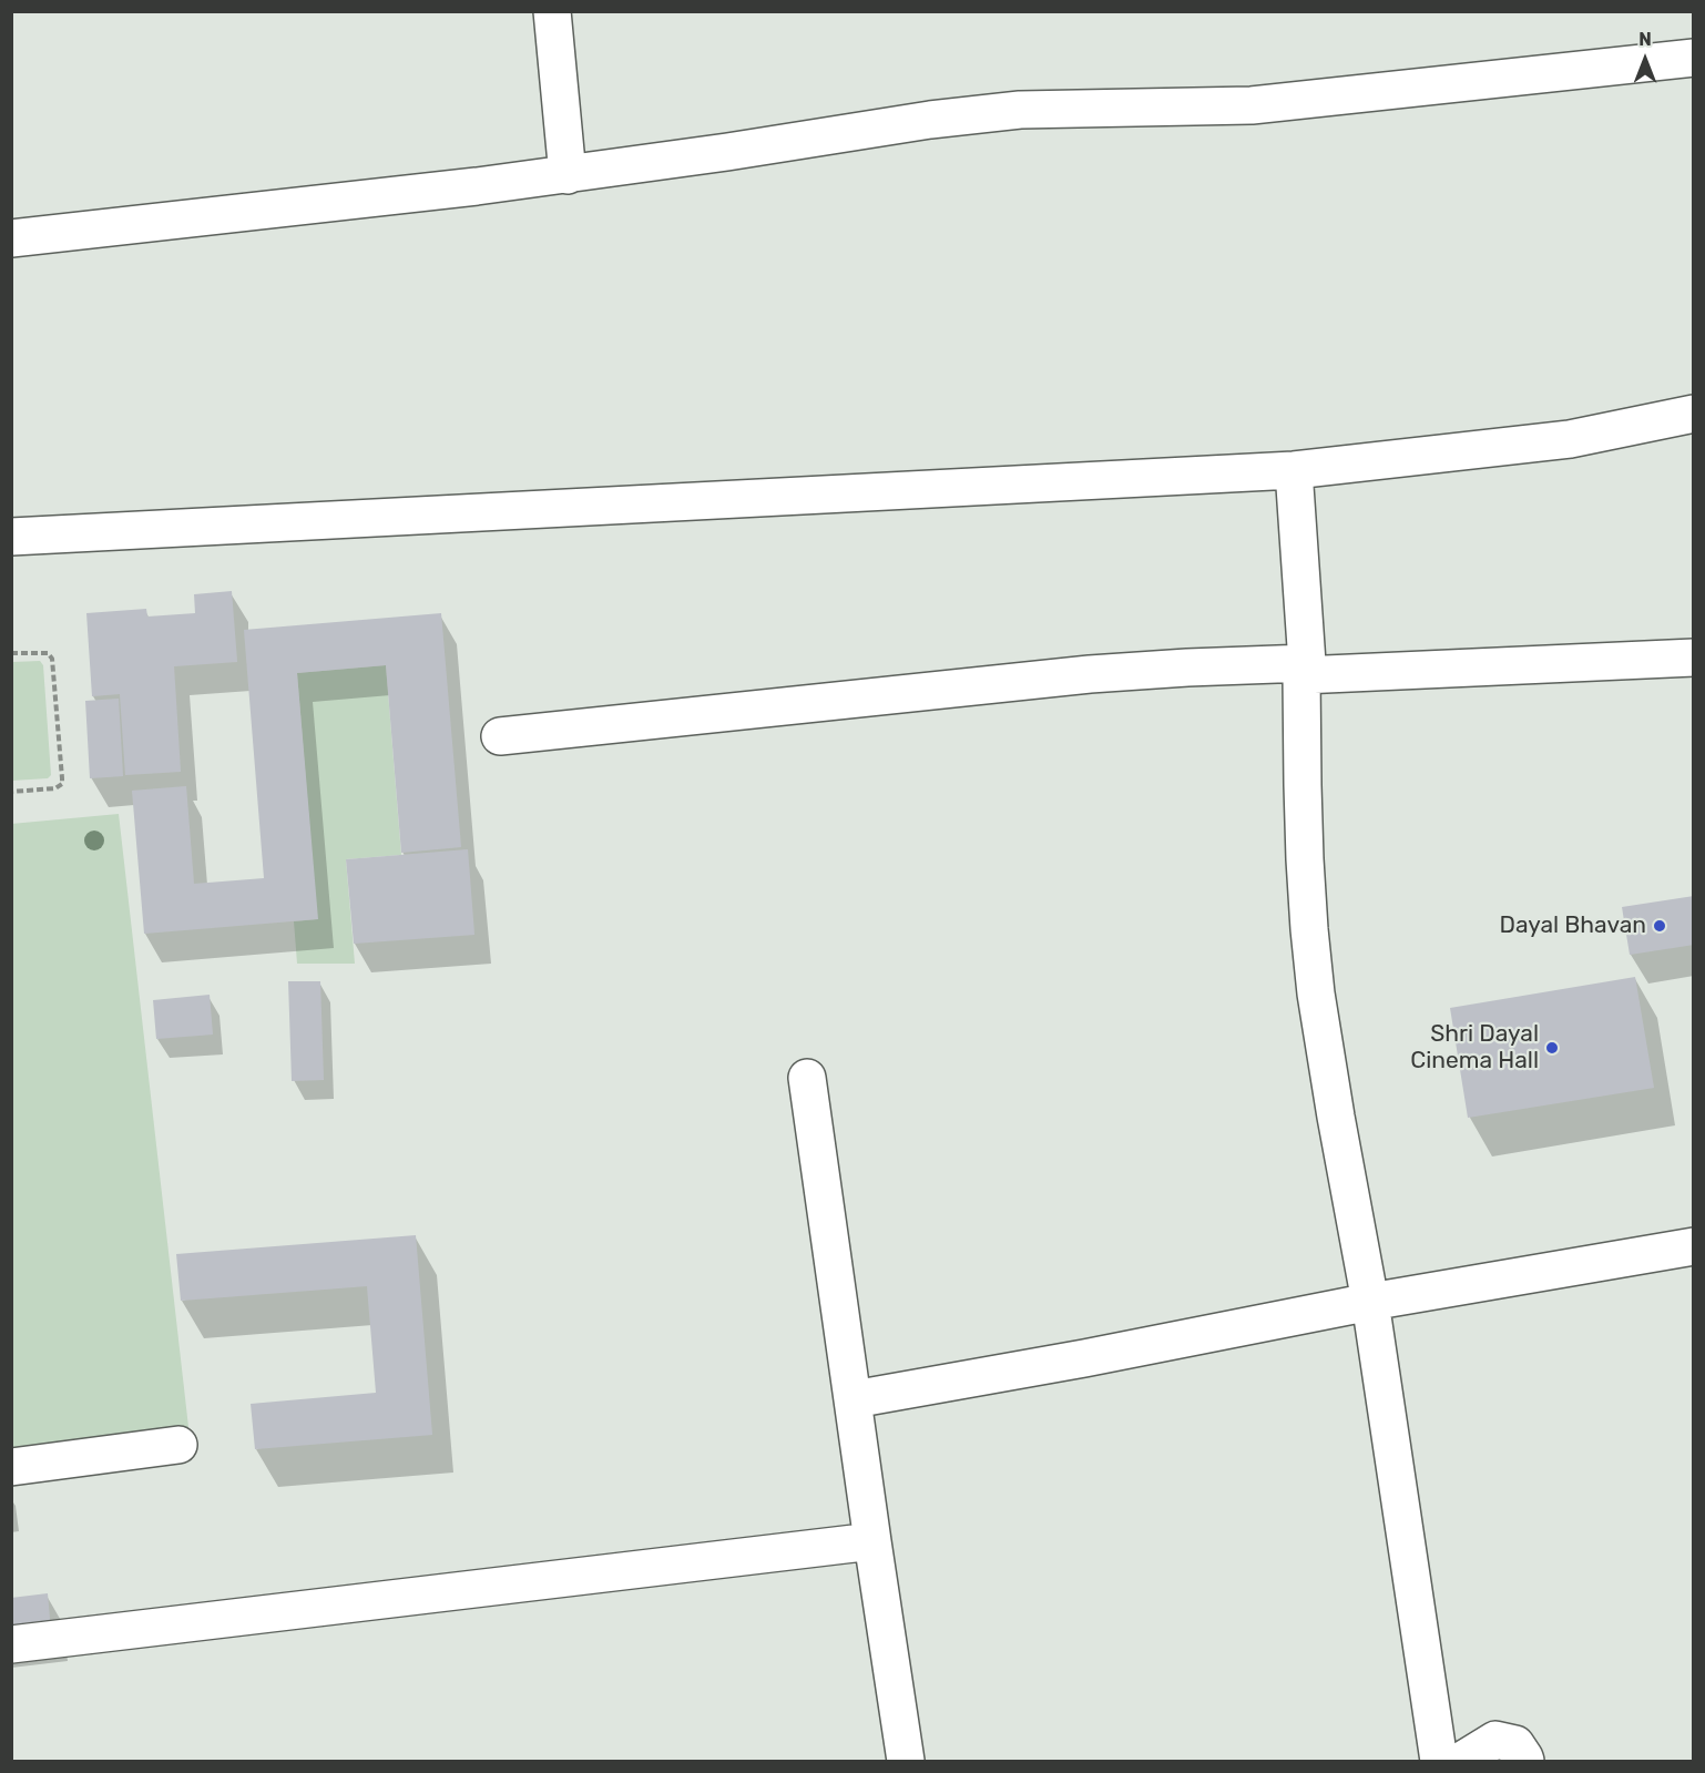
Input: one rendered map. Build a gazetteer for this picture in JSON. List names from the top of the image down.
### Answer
{
  "places": ["Dayal Bhavan", "Shri Dayal Cinema Hall"],
  "north": "top"
}
